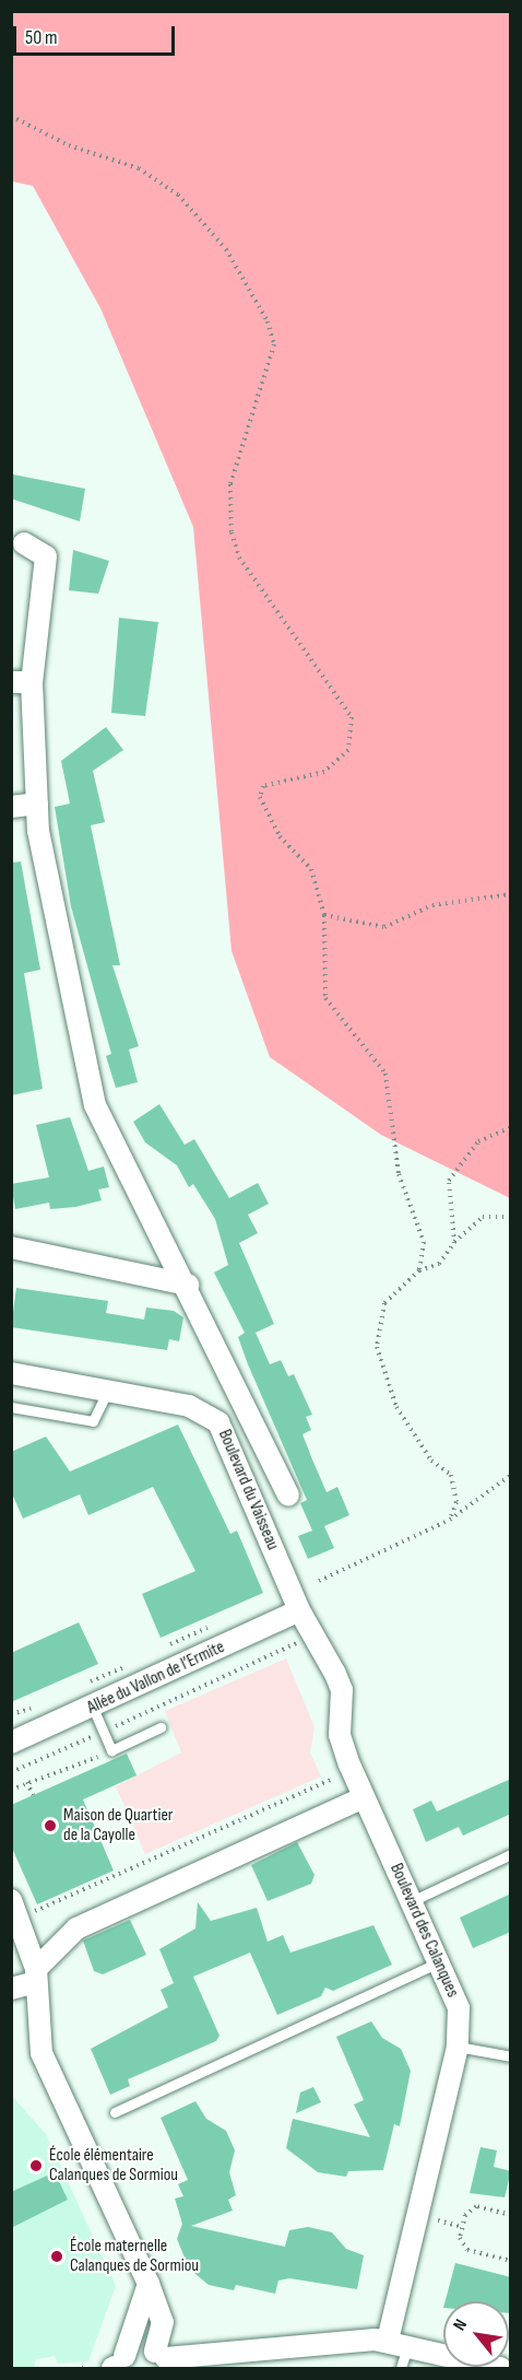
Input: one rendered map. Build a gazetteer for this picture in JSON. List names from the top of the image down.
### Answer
{
  "streets": {
    "street": ["Boulevard du Vaisseau", "Allée du Vallon de l’Ermite", "Boulevard des Calanques"]
  },
  "crossings": [
    ["Boulevard du Vaisseau", "Allée du Vallon de l’Ermite"],
    ["Boulevard du Vaisseau", "Boulevard des Calanques"],
    ["Allée du Vallon de l’Ermite", "Boulevard des Calanques"]
  ],
  "places": ["Maison de Quartier de la Cayolle", "École élémentaire Calanques de Sormiou", "École maternelle Calanques de Sormiou"],
  "scale_bar": "50 m",
  "north": "top left"
}
